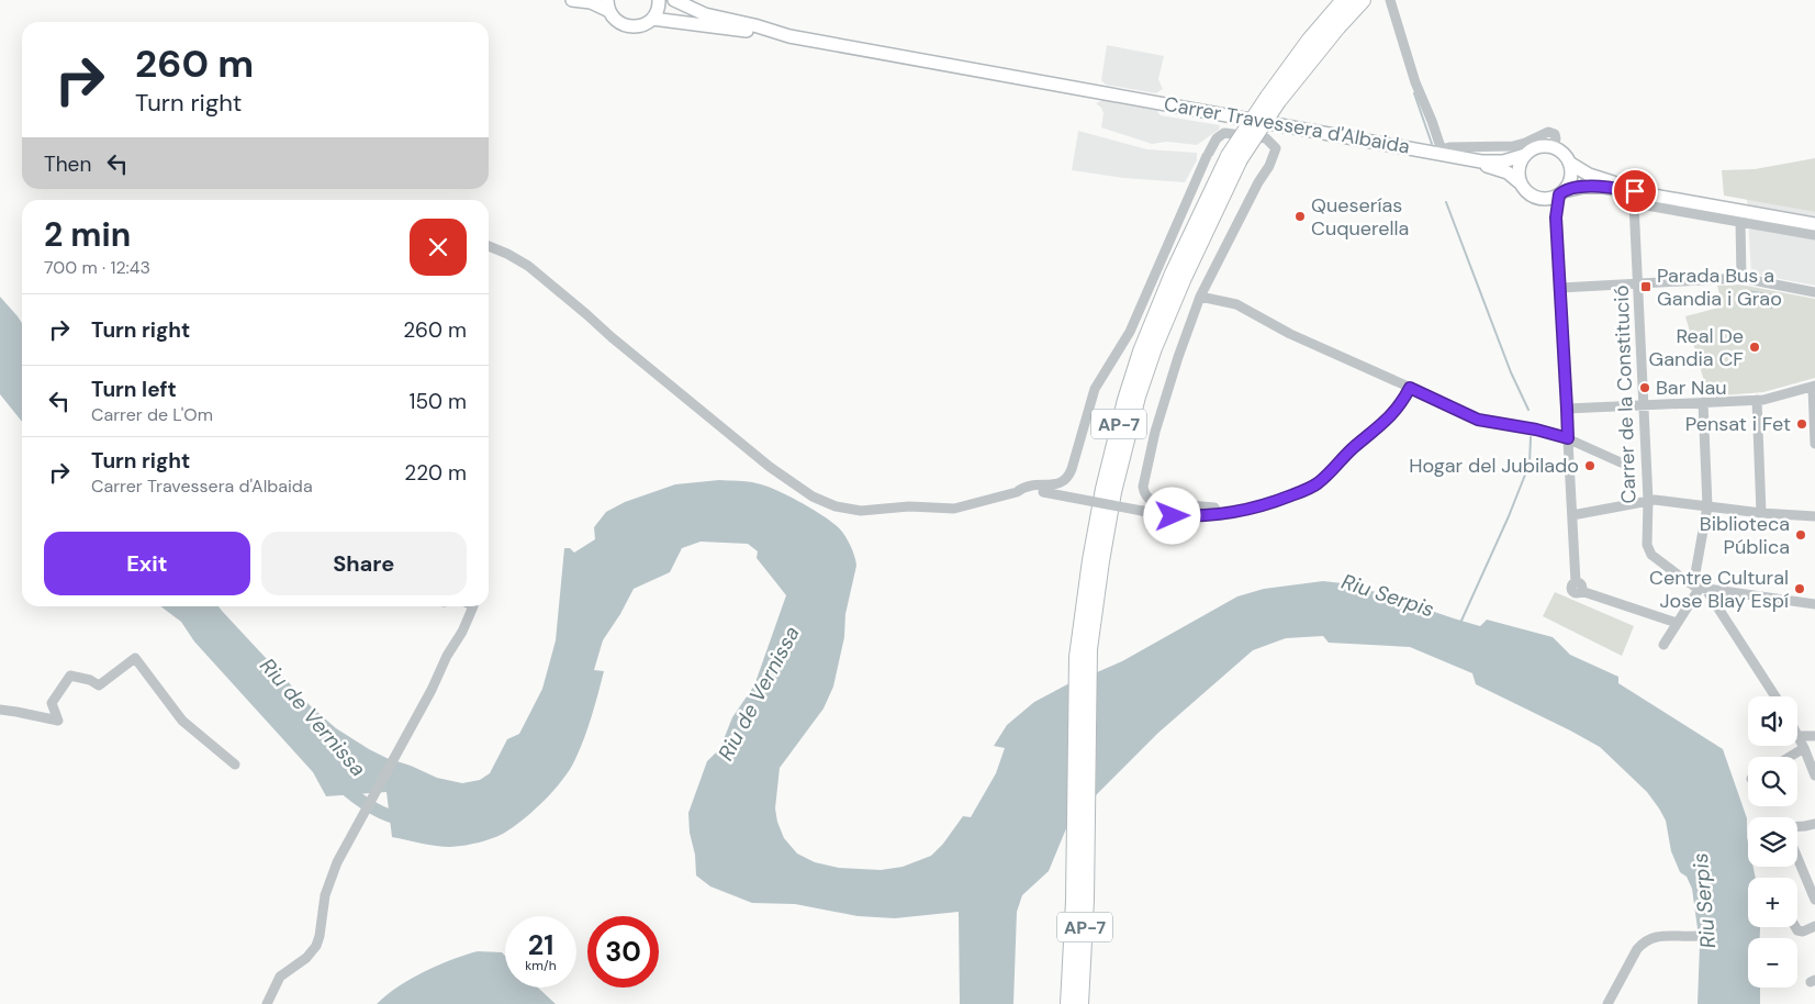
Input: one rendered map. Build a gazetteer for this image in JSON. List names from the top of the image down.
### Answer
{
  "streets": {
    "highway": ["AP-7"],
    "main road": ["Carrer Travessera d'Albaida"],
    "street": ["Carrer de la Constitució"]
  },
  "water": ["Riu Serpis", "Riu de Vernissa"],
  "places": {
    "other": [
      "Queserías Cuquerella",
      "Real De Gandia CF",
      "Bar Nau",
      "Pensat i Fet",
      "Hogar del Jubilado",
      "Biblioteca Pública",
      "Centre Cultural Jose Blay Espí"
    ],
    "transit": ["Parada Bus a Gandia i Grao"]
  },
  "page": {
    "turn": ["260 m", "Turn right"],
    "then": "Then",
    "heading": ["2 min", "700 m · 12:43"],
    "list": [
      {
        "name": "Turn right",
        "value": "260 m"
      },
      {
        "name": "Turn left",
        "note": "Carrer de L'Om",
        "value": "150 m"
      },
      {
        "name": "Turn right",
        "note": "Carrer Travessera d'Albaida",
        "value": "220 m"
      }
    ],
    "buttons": ["Exit", "Share"],
    "map_buttons": ["+", "−"],
    "speed": "21 km/h",
    "limit": "30"
  }
}
